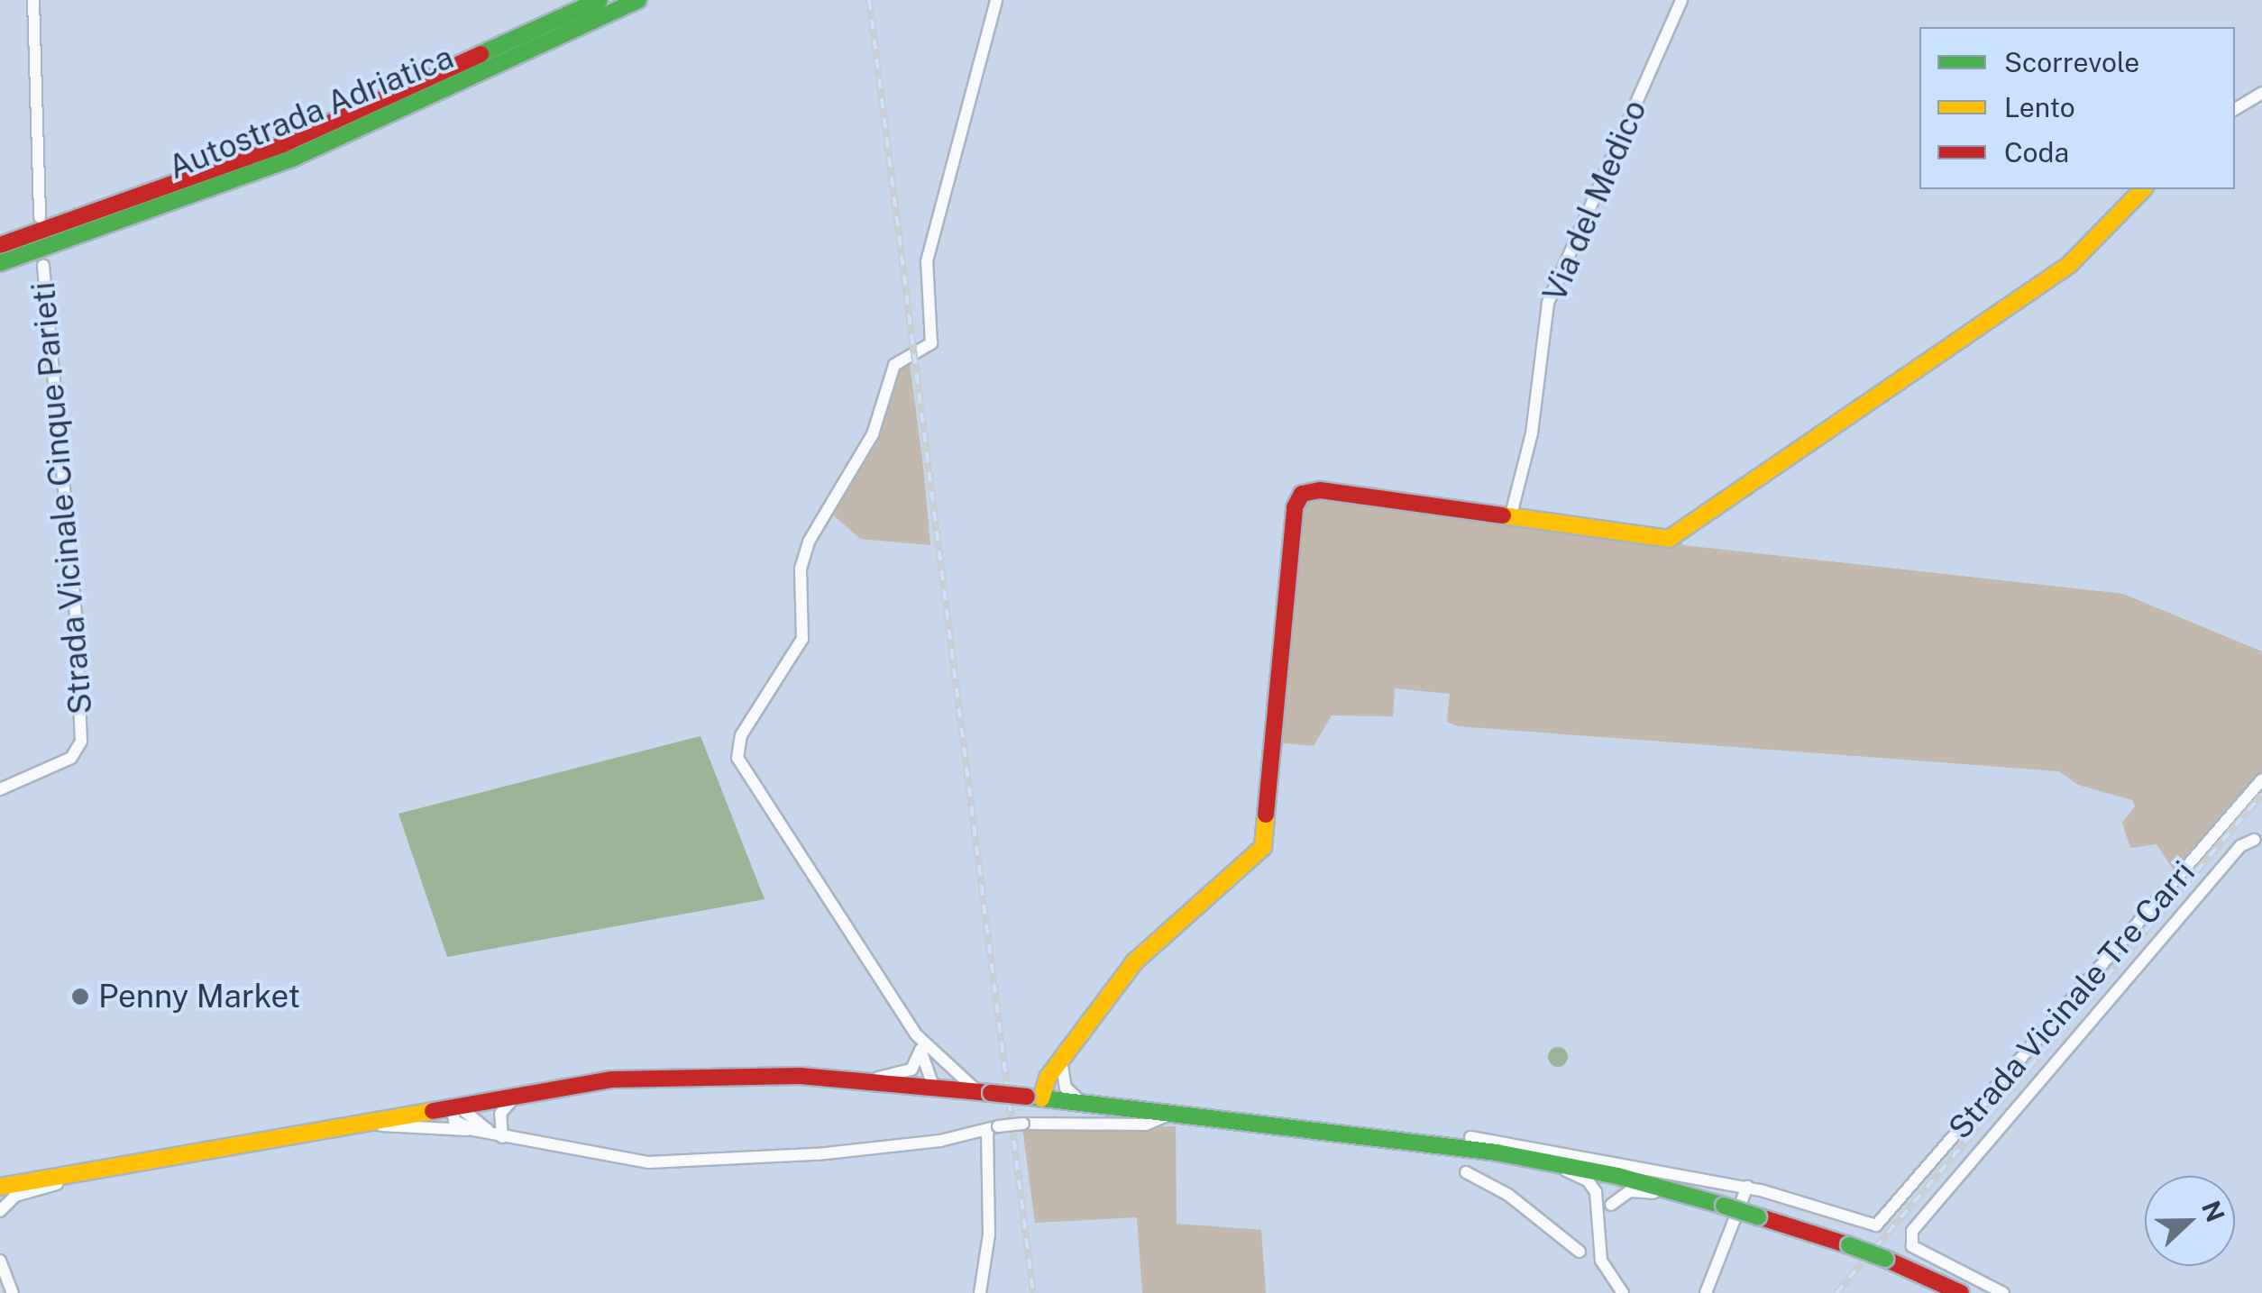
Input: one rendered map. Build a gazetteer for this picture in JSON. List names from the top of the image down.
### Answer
{
  "streets": {
    "main road": ["Autostrada Adriatica"],
    "street": ["Via del Medico", "Strada Vicinale Cinque Parieti", "Strada Vicinale Tre Carri"]
  },
  "places": ["Penny Market"],
  "legend": ["Scorrevole", "Lento", "Coda"],
  "north": "right"
}
